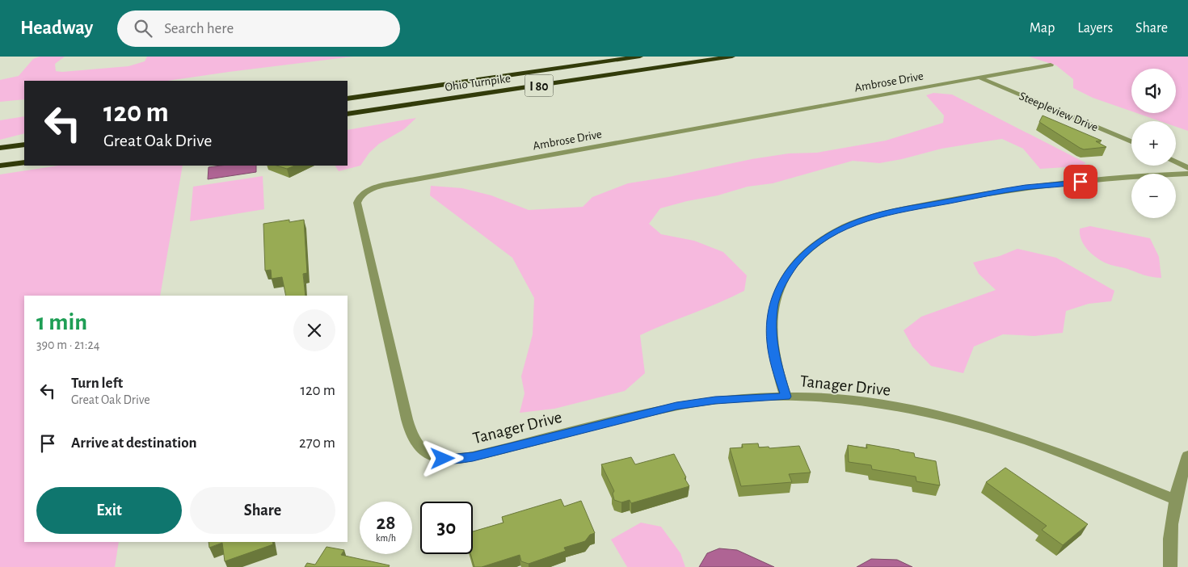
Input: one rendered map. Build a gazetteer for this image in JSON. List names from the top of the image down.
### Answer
{
  "streets": {
    "highway": ["Ohio Turnpike", "I 80"],
    "street": ["Ambrose Drive", "Steepleview Drive", "Tanager Drive"]
  },
  "crossings": [
    ["Ambrose Drive", "Steepleview Drive"],
    ["Ambrose Drive", "Tanager Drive"]
  ],
  "page": {
    "header": "Headway",
    "search": "Search here",
    "nav": ["Map", "Layers", "Share"],
    "map_buttons": ["+", "−"],
    "turn": ["120 m", "Great Oak Drive"],
    "heading": ["1 min", "390 m · 21:24"],
    "list": [
      {
        "name": "Turn left",
        "note": "Great Oak Drive",
        "value": "120 m"
      },
      {
        "name": "Arrive at destination",
        "value": "270 m"
      }
    ],
    "buttons": ["Exit", "Share"],
    "speed": "28 km/h",
    "limit": "30"
  }
}
